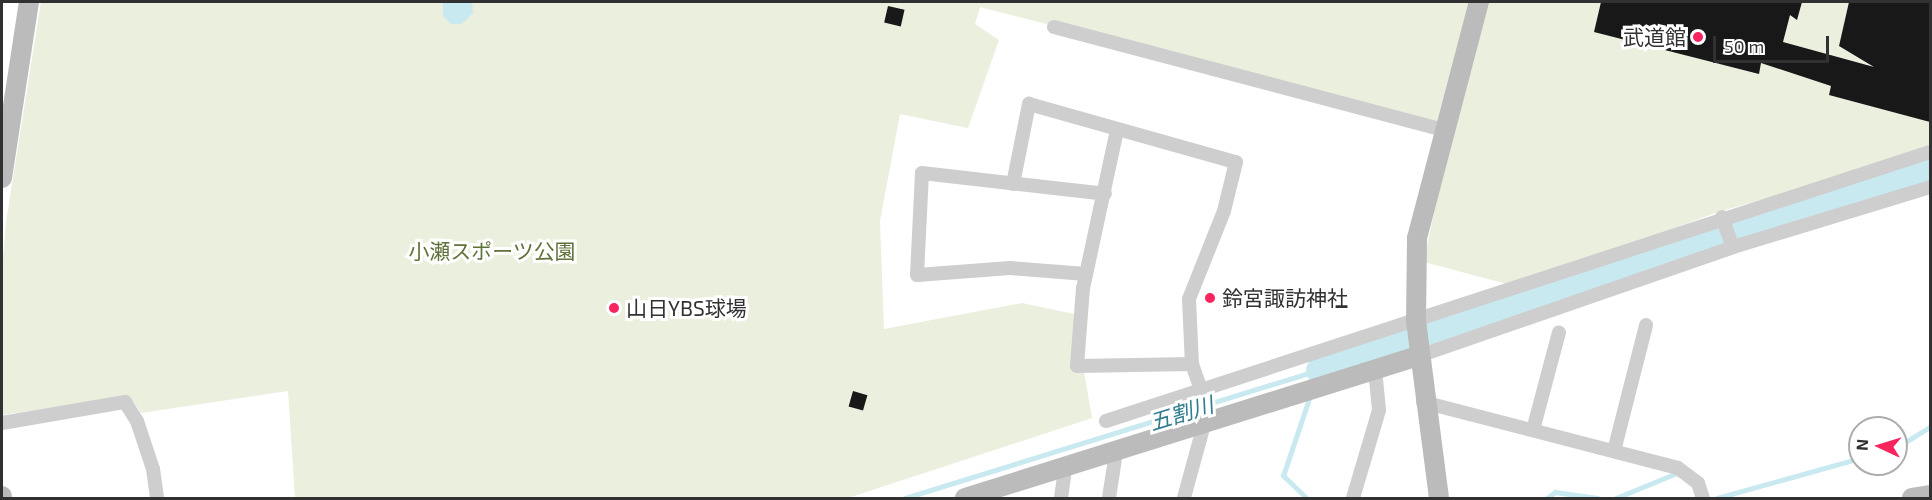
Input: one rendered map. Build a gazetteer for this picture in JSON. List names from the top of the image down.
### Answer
{
  "water": ["五割川"],
  "parks": ["小瀬スポーツ公園"],
  "places": ["武道館", "鈴宮諏訪神社", "山日YBS球場"],
  "scale_bar": "50 m",
  "north": "left"
}
